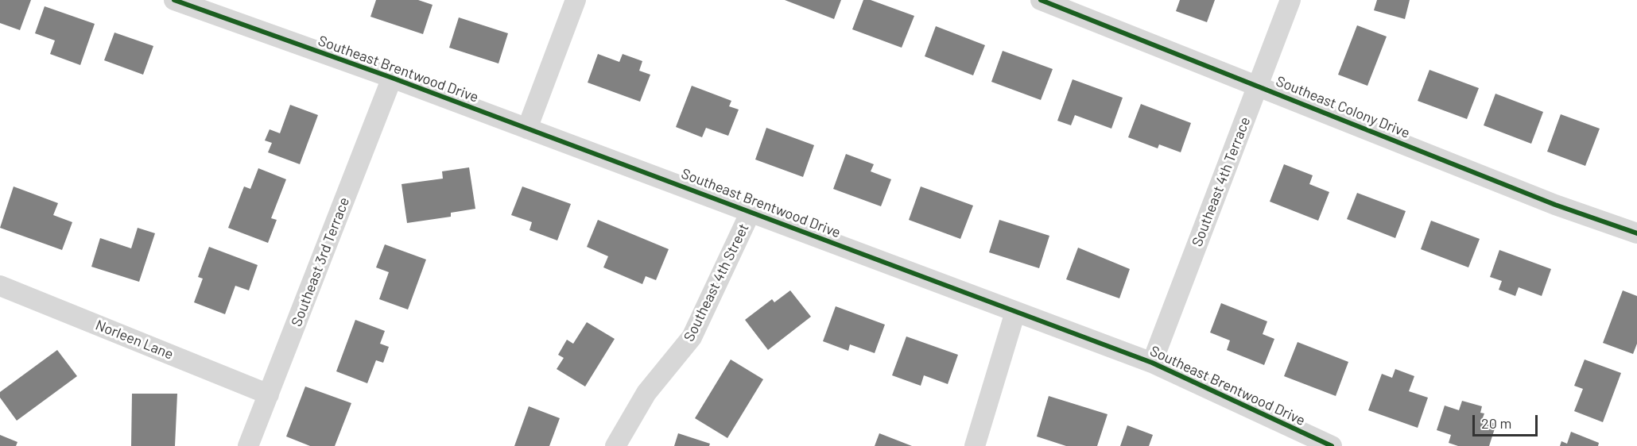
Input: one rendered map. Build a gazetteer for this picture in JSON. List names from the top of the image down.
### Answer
{
  "streets": {
    "street": [
      "Southeast Brentwood Drive",
      "Southeast Colony Drive",
      "Southeast 4th Terrace",
      "Southeast 3rd Terrace",
      "Southeast 4th Street",
      "Norleen Lane"
    ]
  },
  "crossings": [
    ["Southeast Brentwood Drive", "Southeast 4th Terrace"],
    ["Southeast Brentwood Drive", "Southeast 3rd Terrace"],
    ["Southeast Brentwood Drive", "Southeast 4th Street"],
    ["Southeast Colony Drive", "Southeast 4th Terrace"],
    ["Southeast 3rd Terrace", "Norleen Lane"]
  ],
  "scale_bar": "20 m"
}
